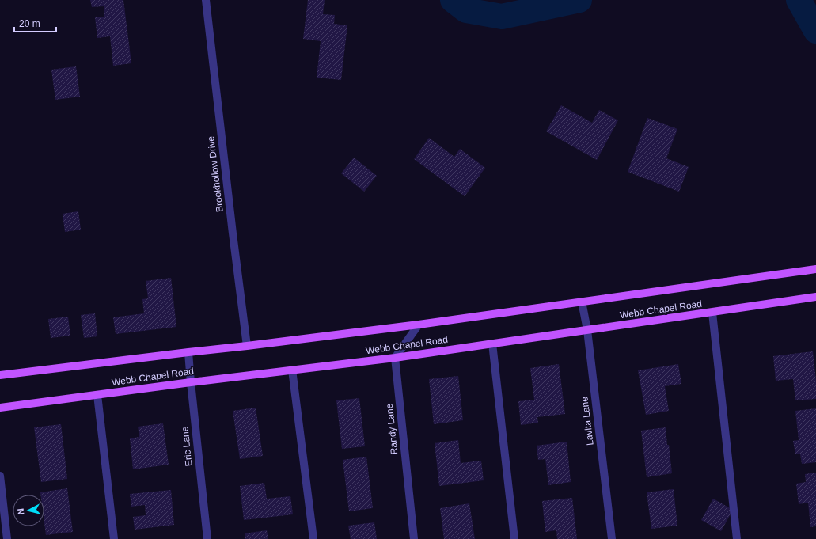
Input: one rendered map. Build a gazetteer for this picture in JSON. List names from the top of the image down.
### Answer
{
  "streets": {
    "main road": ["Webb Chapel Road"],
    "street": [
      "Brookhollow Drive",
      "Lavita Lane",
      "Randy Lane",
      "Eric Lane"
    ]
  },
  "crossings": [
    ["Brookhollow Drive", "Webb Chapel Road"],
    ["Webb Chapel Road", "Lavita Lane"],
    ["Webb Chapel Road", "Randy Lane"],
    ["Webb Chapel Road", "Eric Lane"]
  ],
  "scale_bar": "20 m",
  "north": "left"
}
